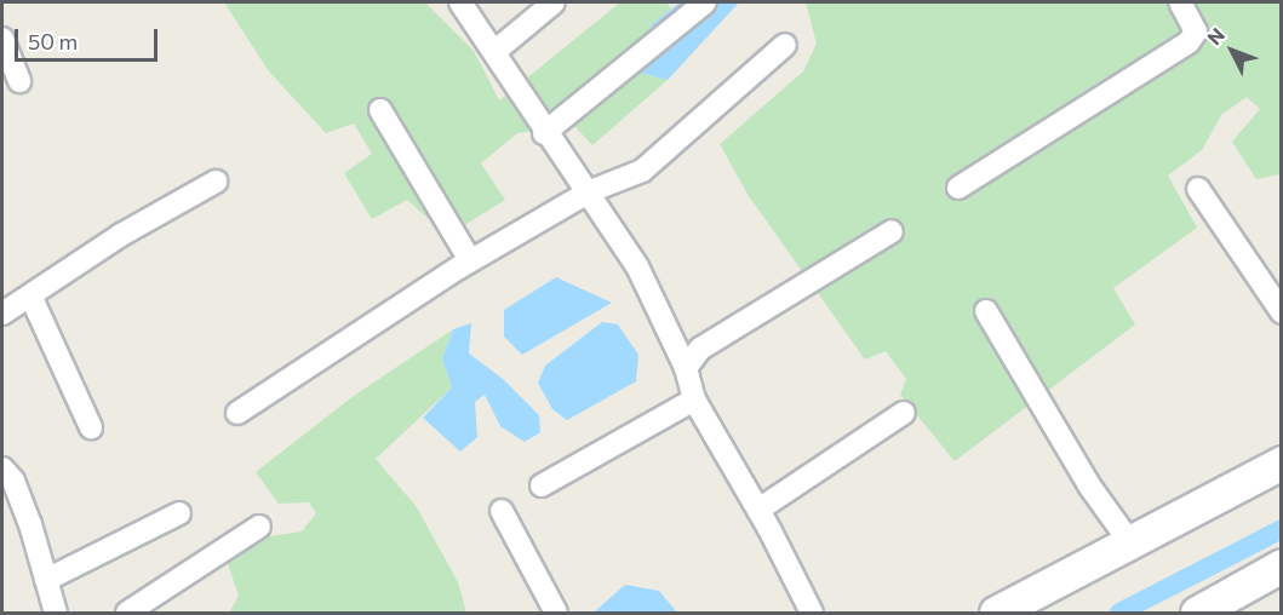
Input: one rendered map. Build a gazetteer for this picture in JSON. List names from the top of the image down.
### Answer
{
  "scale_bar": "50 m",
  "north": "top left"
}
